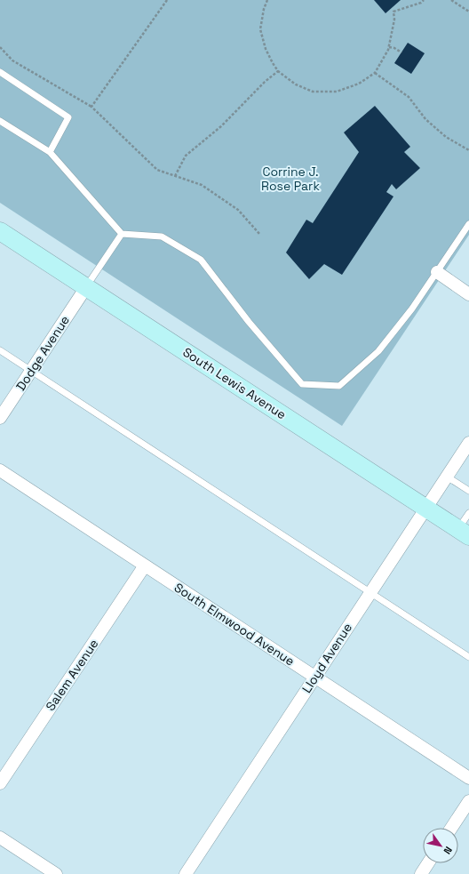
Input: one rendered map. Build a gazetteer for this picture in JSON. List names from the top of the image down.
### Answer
{
  "streets": {
    "main road": ["South Lewis Avenue"],
    "street": [
      "Dodge Avenue",
      "South Elmwood Avenue",
      "Lloyd Avenue",
      "Salem Avenue"
    ]
  },
  "crossings": [
    ["Dodge Avenue", "South Lewis Avenue"],
    ["South Lewis Avenue", "Lloyd Avenue"],
    ["South Elmwood Avenue", "Lloyd Avenue"],
    ["South Elmwood Avenue", "Salem Avenue"]
  ],
  "parks": ["Corrine J. Rose Park"],
  "north": "bottom right"
}
